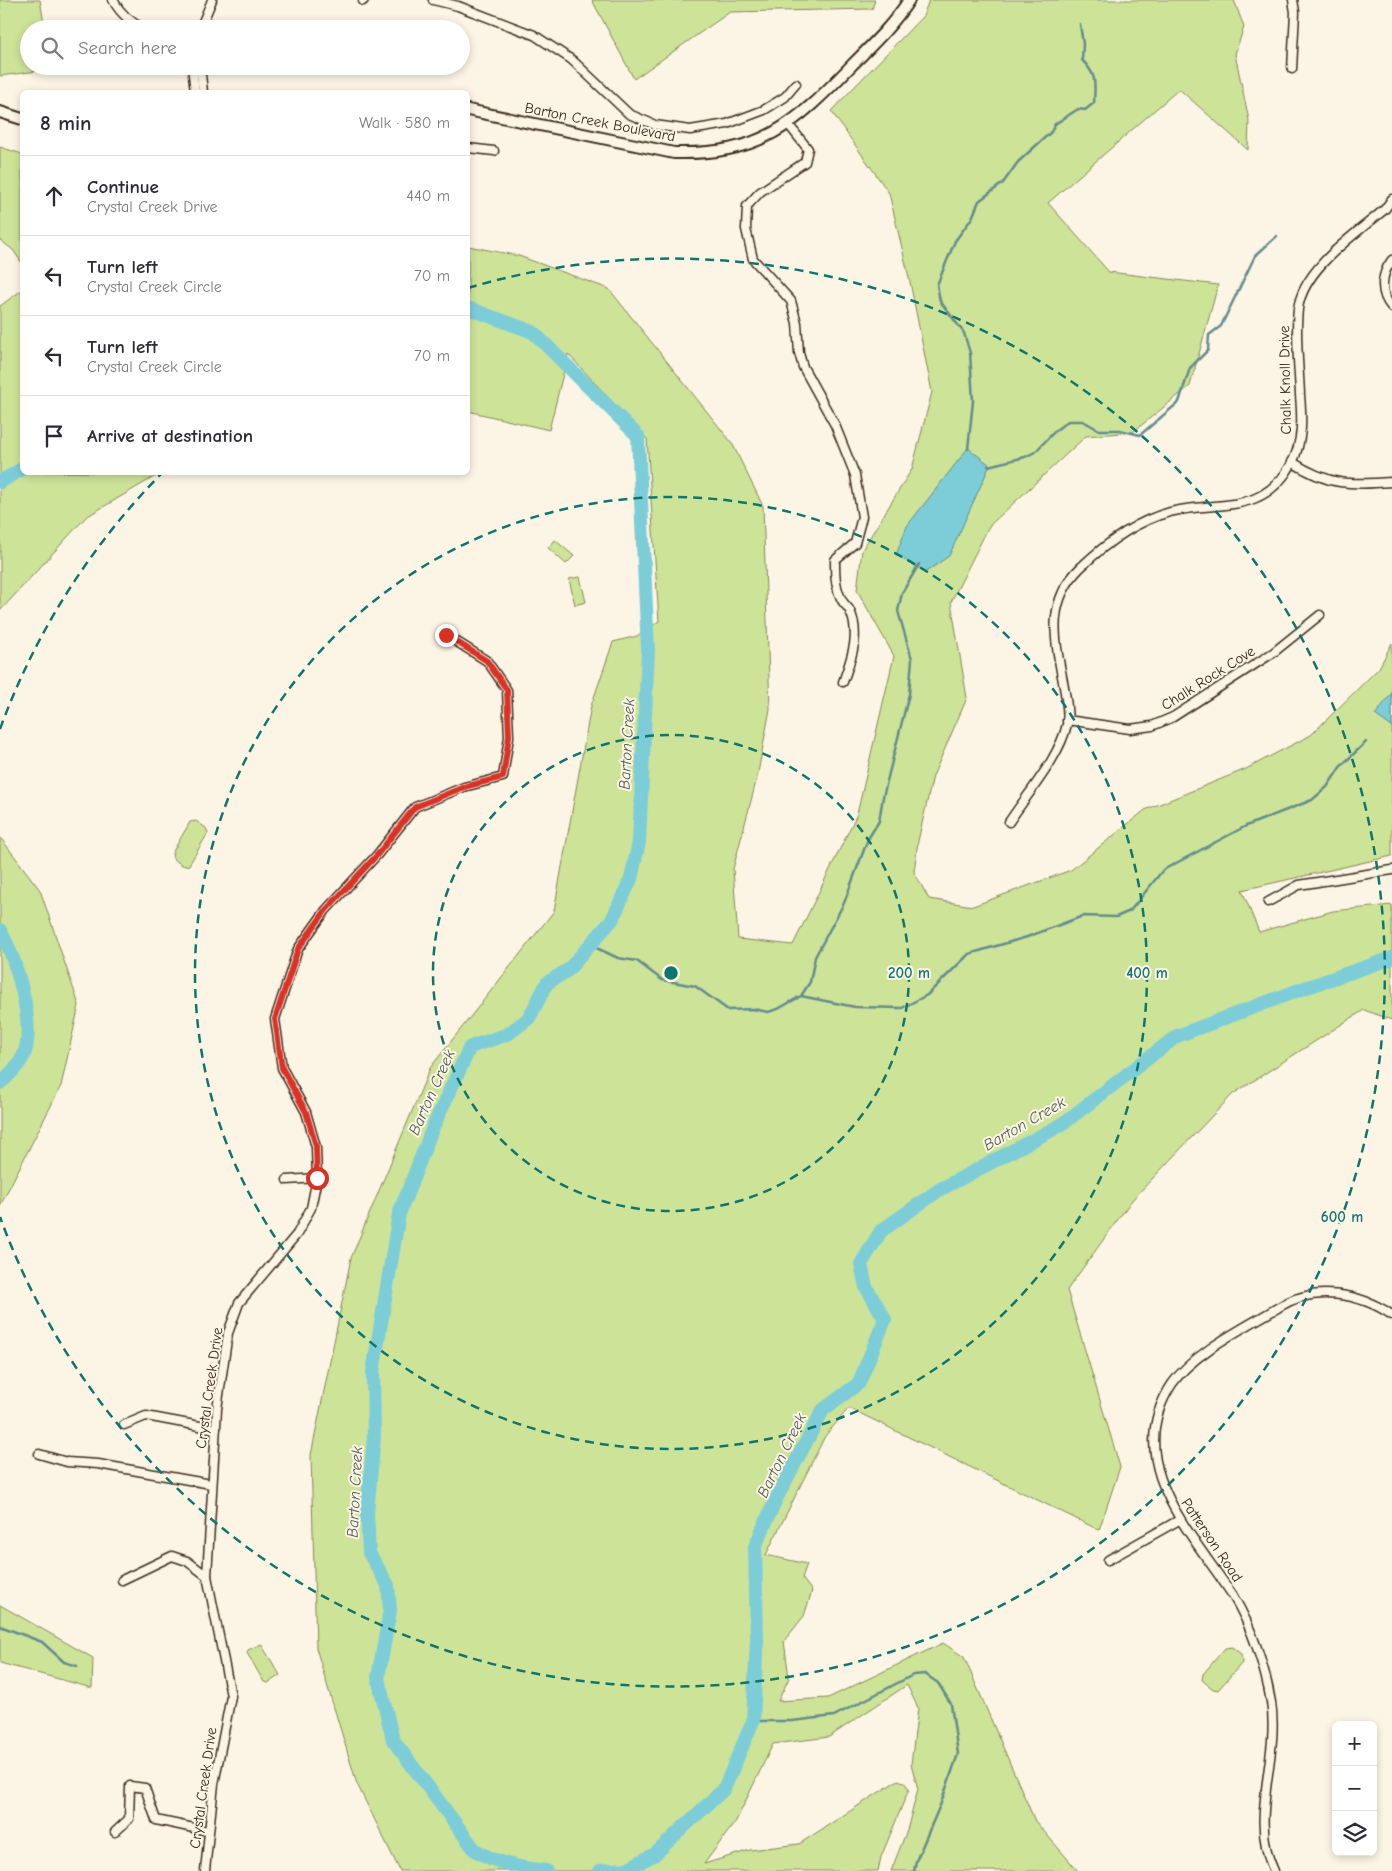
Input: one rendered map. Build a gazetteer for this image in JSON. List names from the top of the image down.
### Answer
{
  "streets": {
    "street": [
      "Barton Creek Boulevard",
      "Chalk Knoll Drive",
      "Chalk Rock Cove",
      "Crystal Creek Drive",
      "Patterson Road"
    ]
  },
  "crossings": [
    ["Chalk Knoll Drive", "Chalk Rock Cove"]
  ],
  "water": ["Barton Creek"],
  "page": {
    "search": "Search here",
    "heading": ["8 min", "Walk · 580 m"],
    "list": [
      ["Continue", "Crystal Creek Drive", "440 m"],
      ["Turn left", "Crystal Creek Circle", "70 m"],
      ["Turn left", "Crystal Creek Circle", "70 m"],
      "Arrive at destination"
    ],
    "map_buttons": ["+", "−"]
  },
  "rings": ["200 m", "400 m", "600 m"]
}
